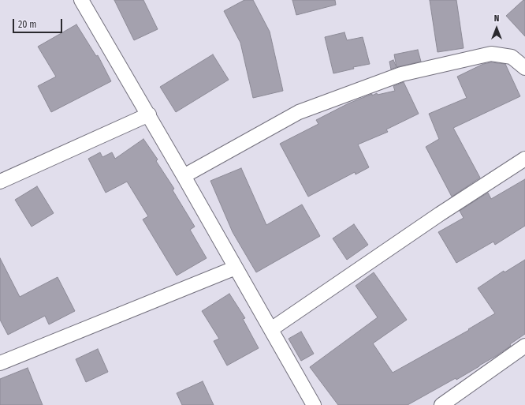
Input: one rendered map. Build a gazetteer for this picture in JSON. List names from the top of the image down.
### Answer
{
  "scale_bar": "20 m",
  "north": "top"
}
